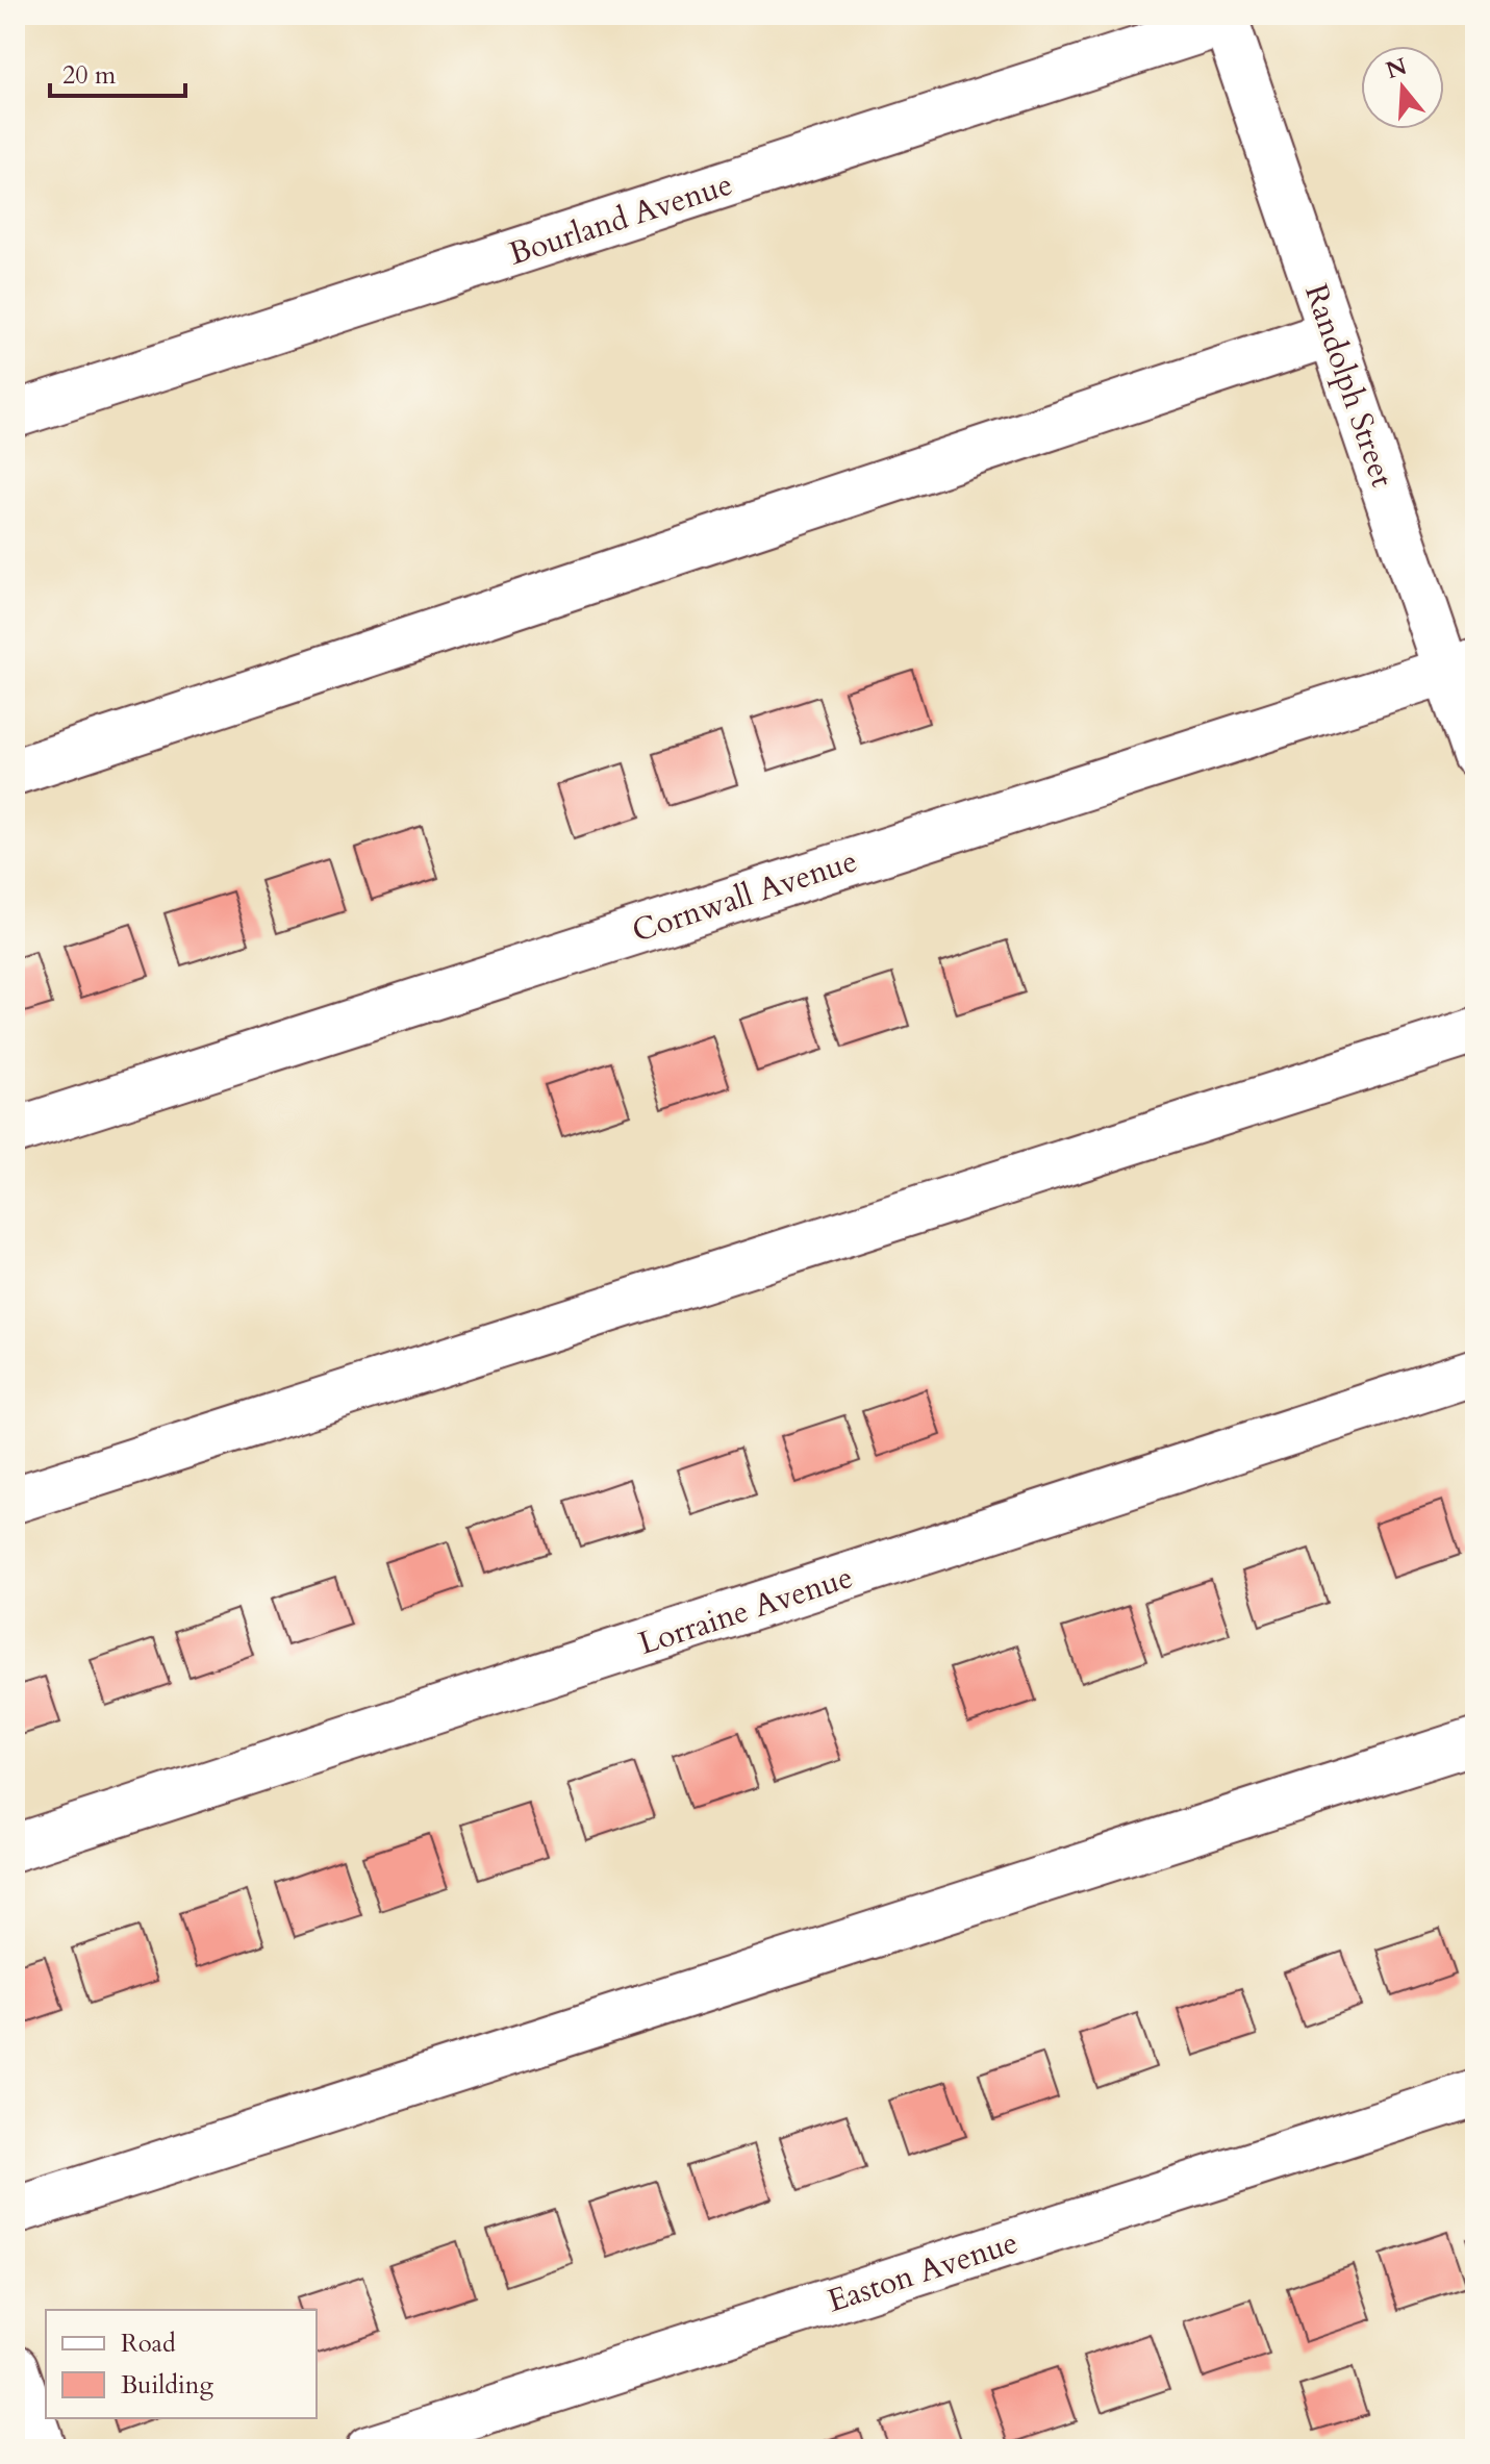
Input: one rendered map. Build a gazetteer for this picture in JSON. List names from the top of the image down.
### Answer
{
  "streets": {
    "street": [
      "Bourland Avenue",
      "Randolph Street",
      "Cornwall Avenue",
      "Lorraine Avenue",
      "Easton Avenue"
    ]
  },
  "crossings": [
    ["Bourland Avenue", "Randolph Street"],
    ["Randolph Street", "Cornwall Avenue"]
  ],
  "legend": ["Road", "Building"],
  "scale_bar": "20 m",
  "north": "top"
}
